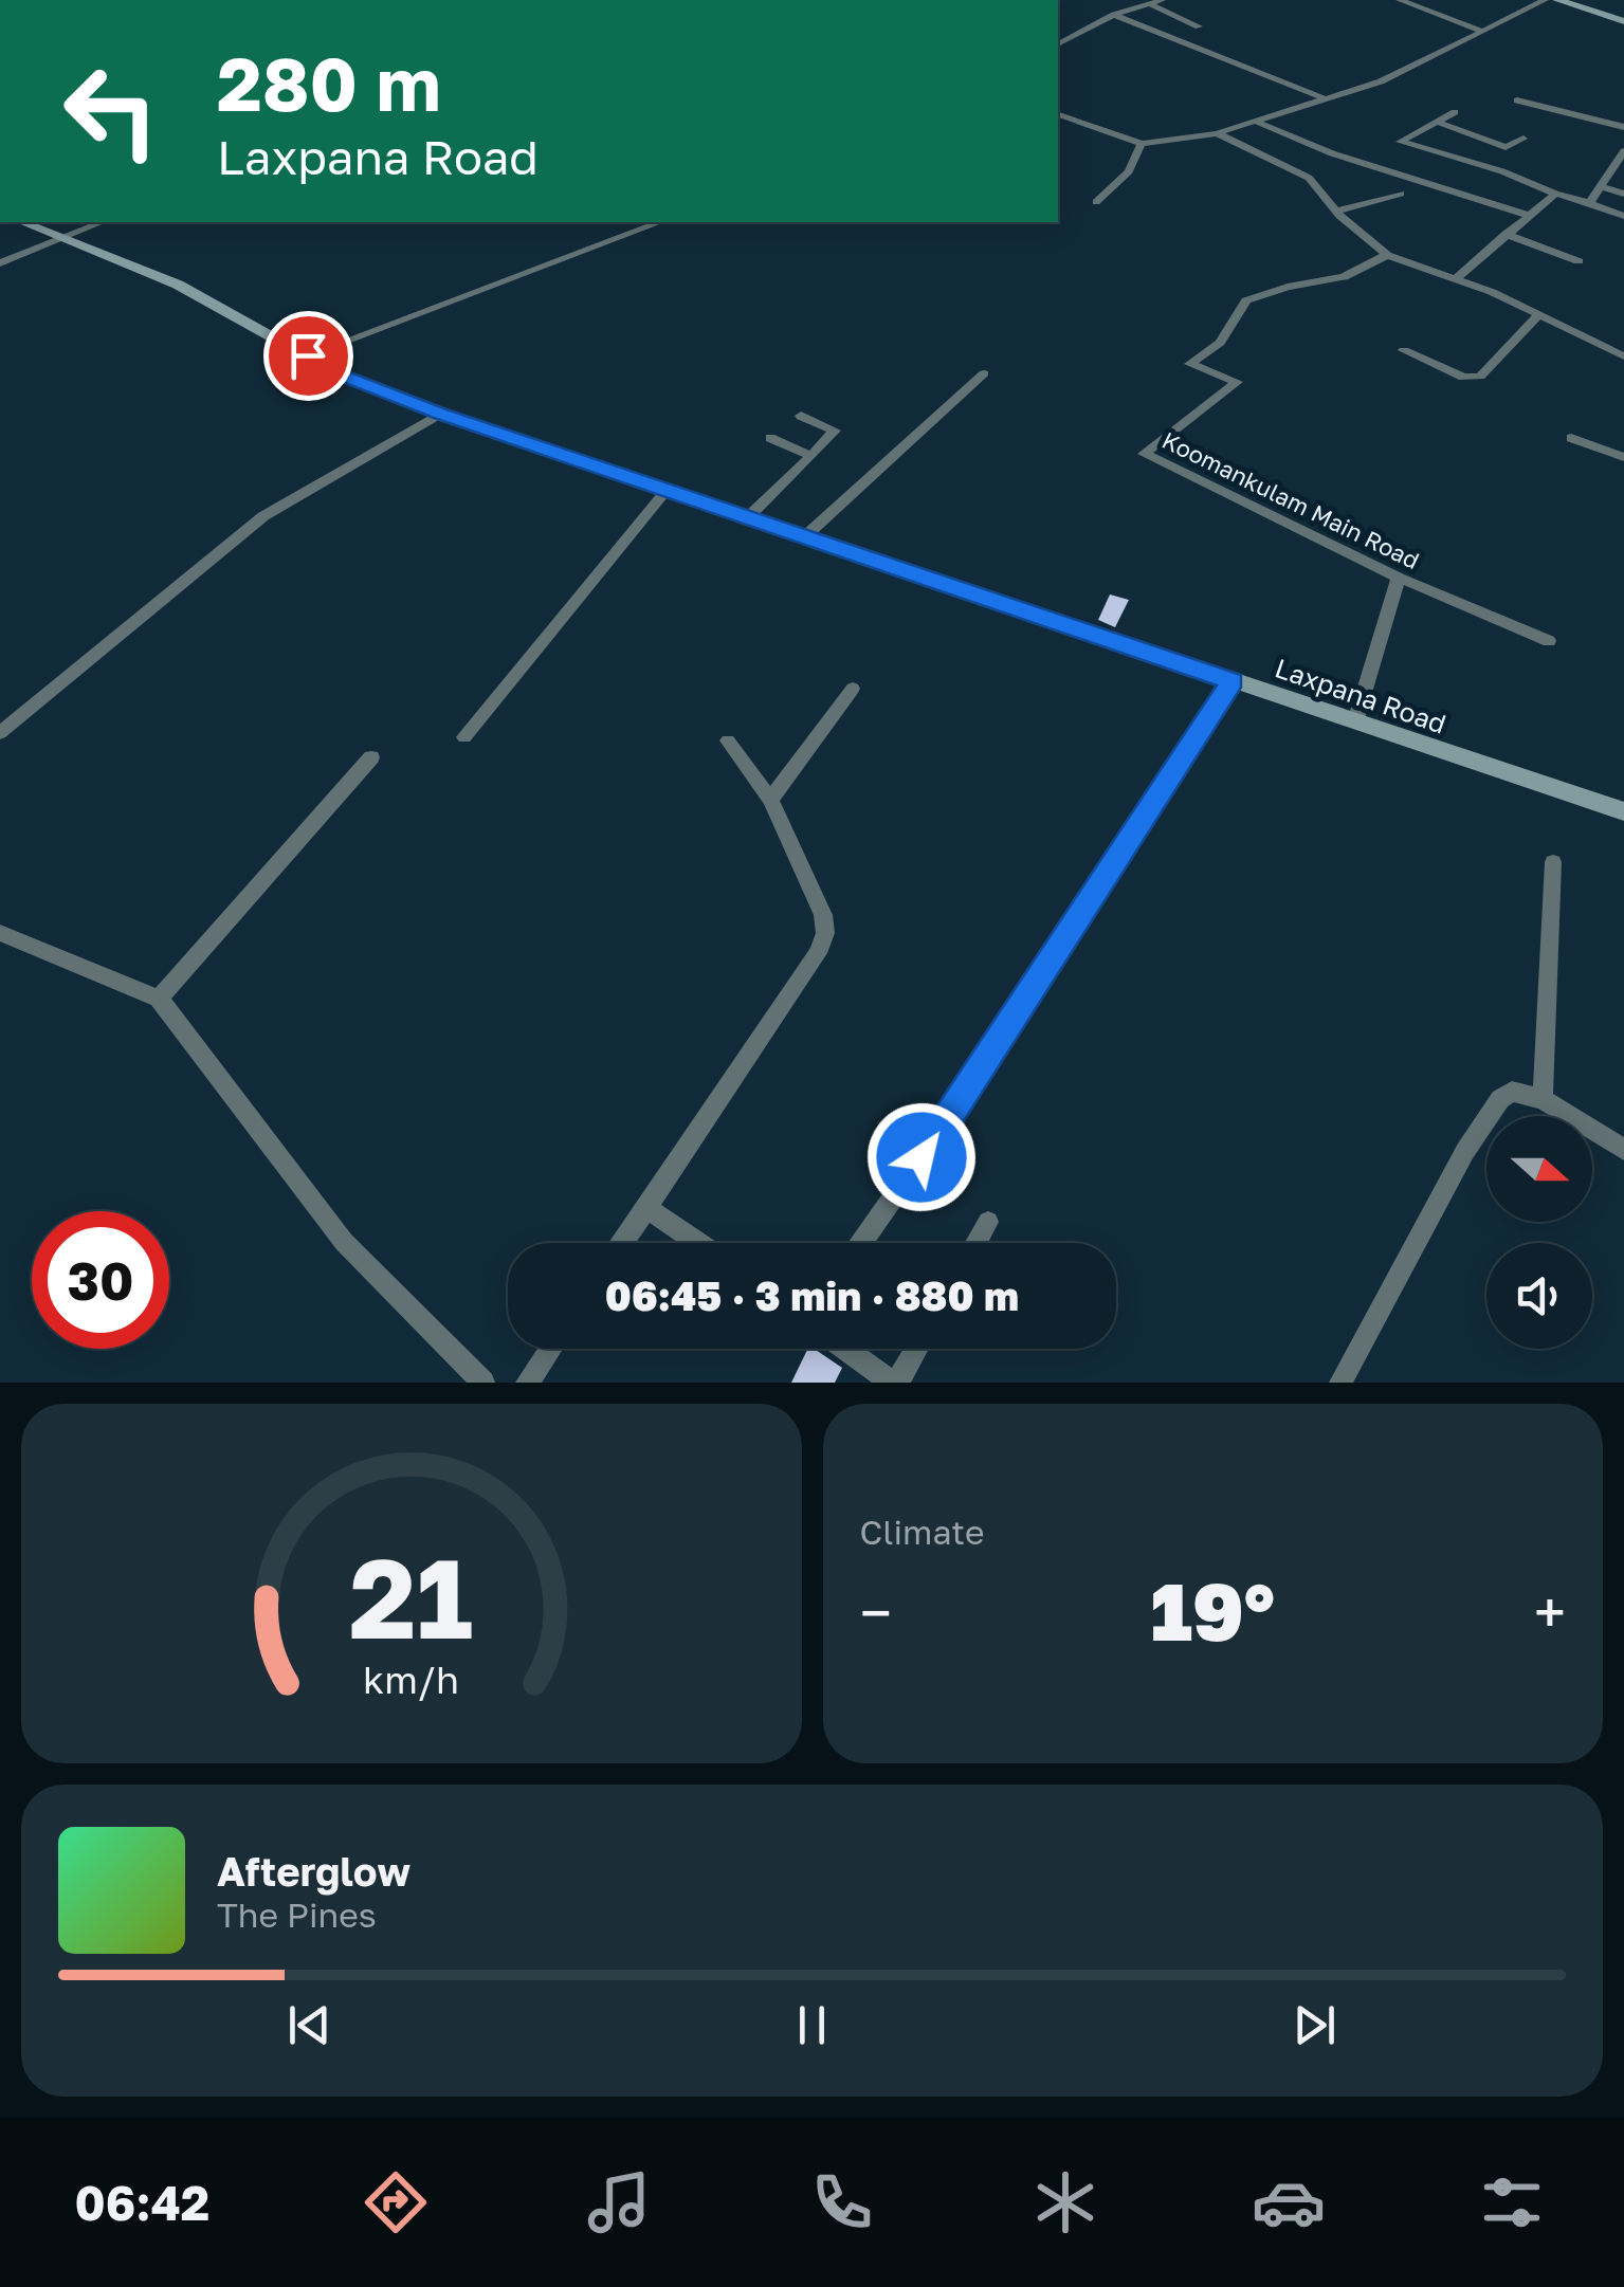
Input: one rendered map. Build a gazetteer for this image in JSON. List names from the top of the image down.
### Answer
{
  "streets": {
    "street": ["Koomankulam Main Road", "Laxpana Road"]
  },
  "north": "right",
  "page": {
    "turn": ["280 m", "Laxpana Road"],
    "limit": "30",
    "trip": "06:45 · 3 min · 880 m",
    "tile": "Climate",
    "heat": ["−", "19°", "+"],
    "song": ["Afterglow", "The Pines"],
    "tabs": "06:42",
    "gauge": ["21", "km/h"]
  }
}
